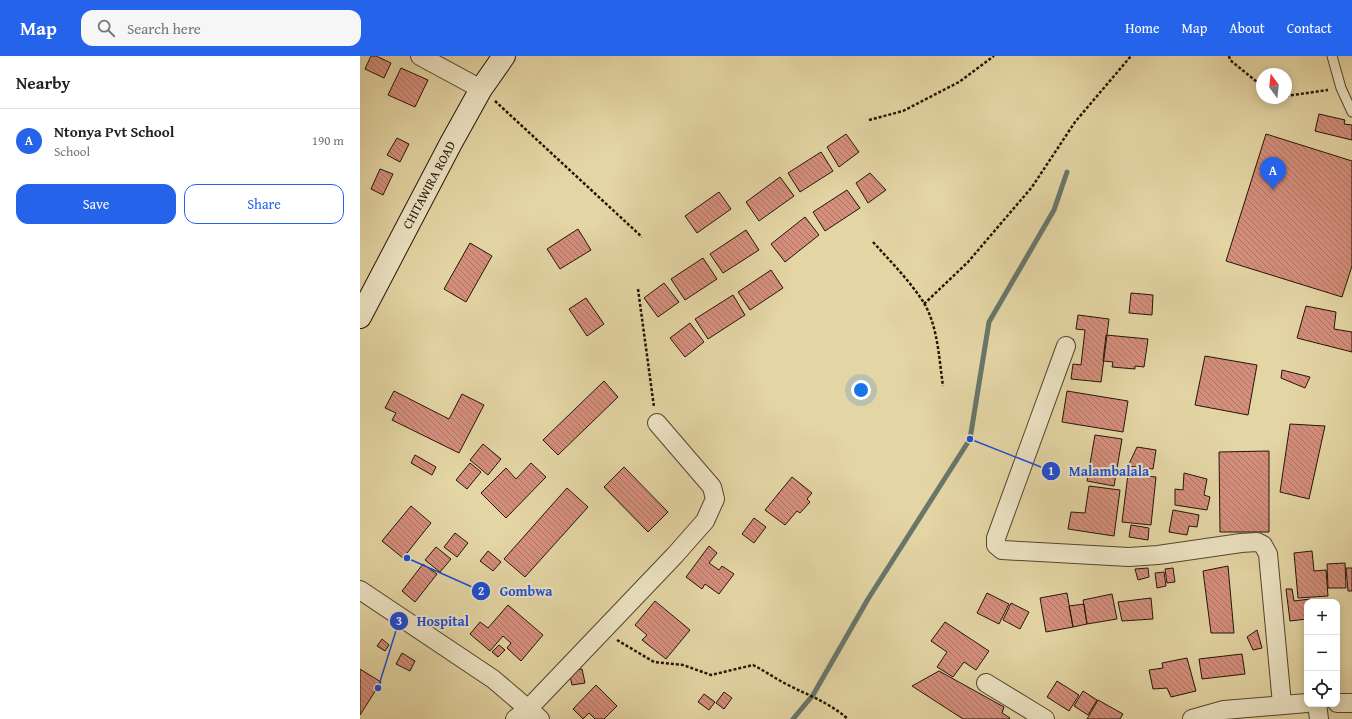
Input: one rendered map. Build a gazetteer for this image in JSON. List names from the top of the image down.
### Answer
{
  "streets": {
    "street": ["CHITAWIRA ROAD"]
  },
  "places": ["Malambalala", "Gombwa", "Hospital"],
  "north": "top",
  "page": {
    "header": "Map",
    "search": "Search here",
    "nav": [
      "Home",
      "Map",
      "About",
      "Contact"
    ],
    "heading": "Nearby",
    "list": [
      {
        "mark": "A",
        "name": "Ntonya Pvt School",
        "note": "School",
        "value": "190 m"
      }
    ],
    "pins": "A",
    "buttons": ["Save", "Share"],
    "map_buttons": ["+", "−"]
  }
}
